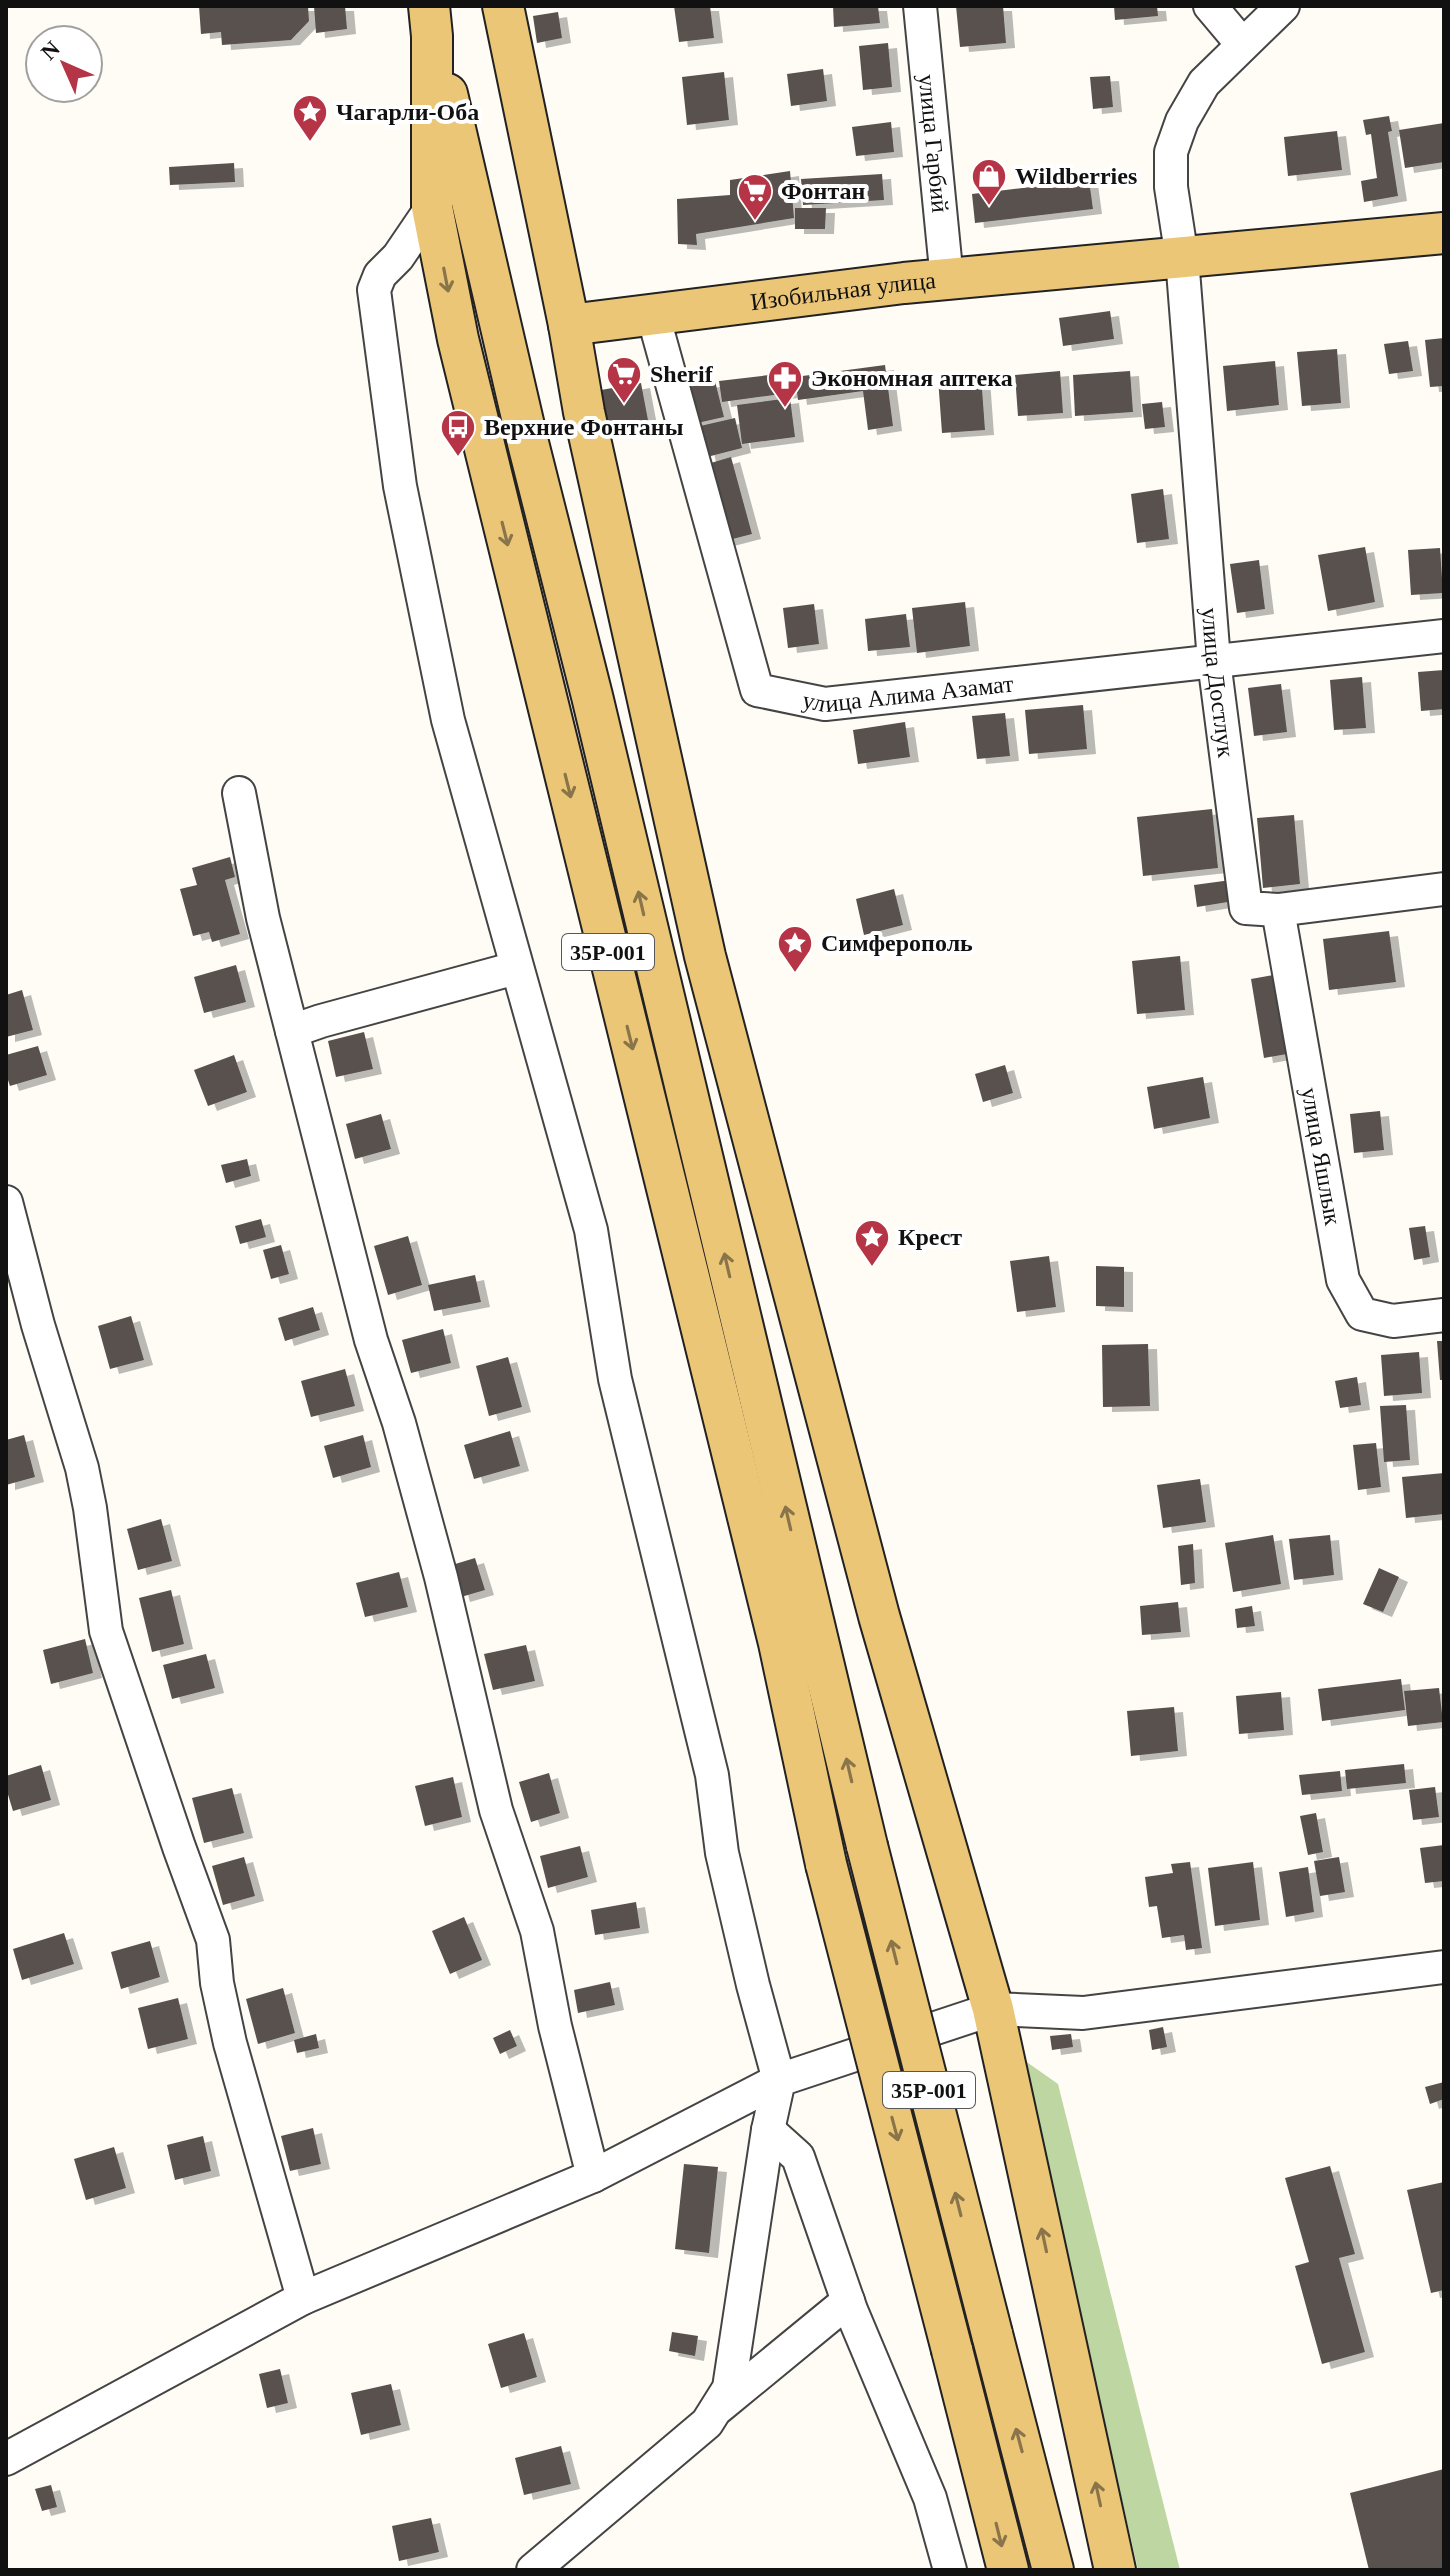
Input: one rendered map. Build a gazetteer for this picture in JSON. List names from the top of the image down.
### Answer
{
  "streets": {
    "main road": ["Изобильная улица", "35Р-001"],
    "street": [
      "улица Гарбий",
      "улица Достлук",
      "улица Алима Азамат",
      "улица Яшлык"
    ]
  },
  "crossings": [
    ["улица Гарбий", "Изобильная улица"],
    ["Изобильная улица", "улица Достлук"],
    ["Изобильная улица", "улица Алима Азамат"],
    ["улица Достлук", "улица Алима Азамат"],
    ["улица Достлук", "улица Яшлык"]
  ],
  "places": {
    "place": ["Чагарли-Оба", "Симферополь", "Крест"],
    "shop": ["Wildberries"],
    "supermarket": ["Фонтан", "Sherif"],
    "pharmacy": ["Экономная аптека"],
    "bus stop": ["Верхние Фонтаны"]
  },
  "north": "top left"
}
